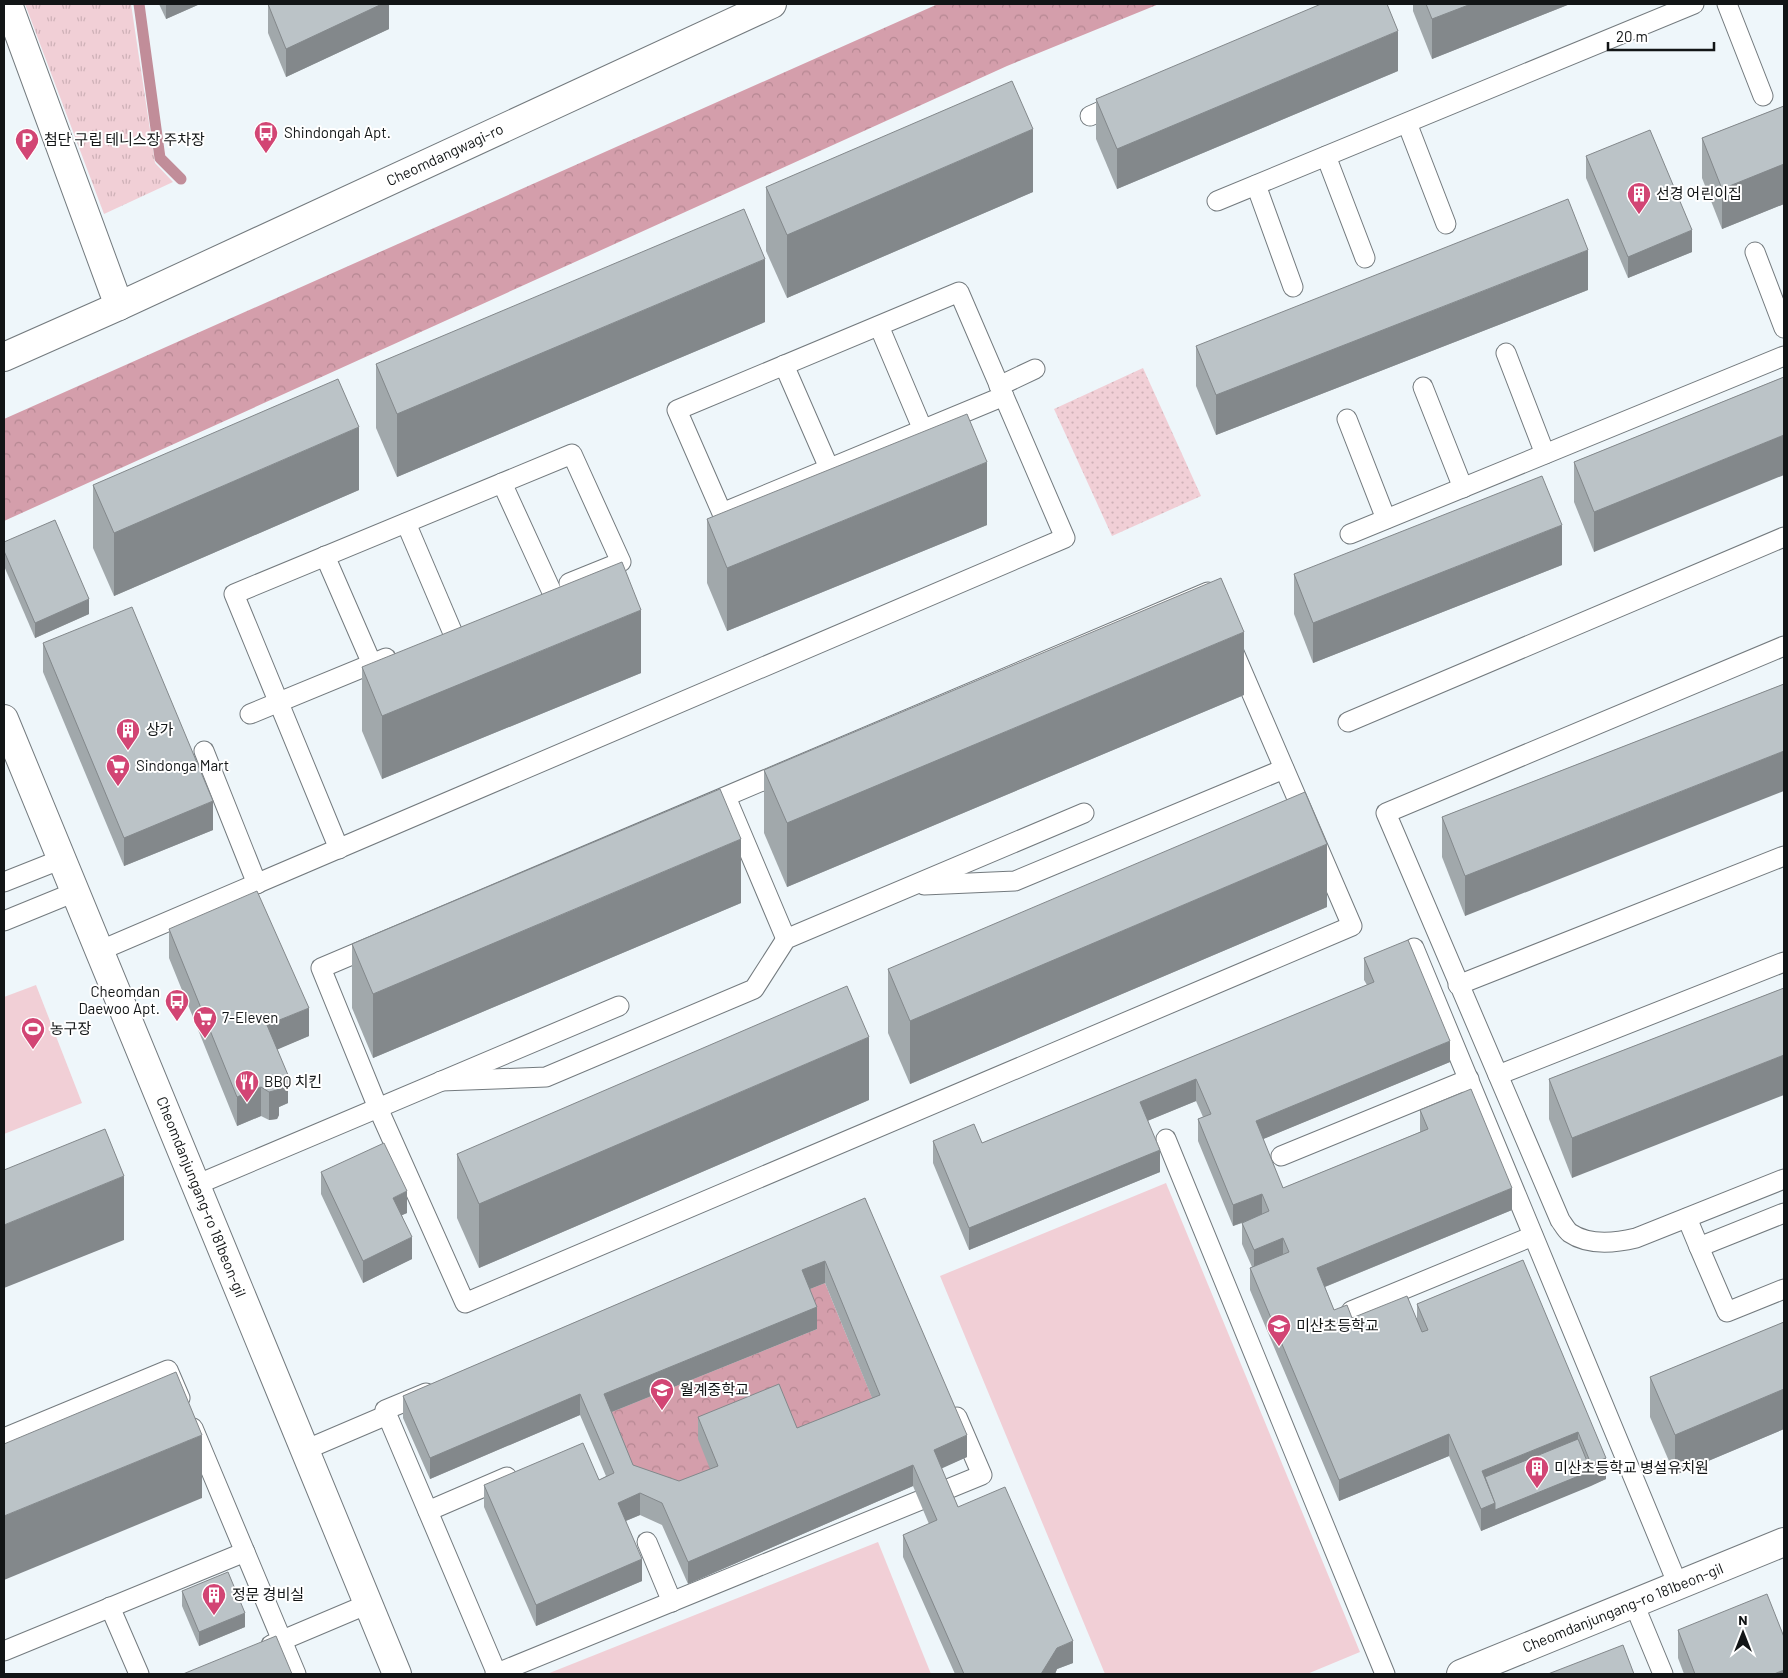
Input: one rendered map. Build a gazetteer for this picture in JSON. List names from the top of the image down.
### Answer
{
  "streets": {
    "street": ["Cheomdangwagi-ro", "Cheomdanjungang-ro 181beon-gil"]
  },
  "places": {
    "bus stop": ["Shindongah Apt.", "Cheomdan Daewoo Apt."],
    "parking": ["첨단 구립 테니스장 주차장"],
    "building": [
      "선경 어린이집",
      "상가",
      "미산초등학교 병설유치원",
      "정문 경비실"
    ],
    "supermarket": ["Sindonga Mart", "7-Eleven"],
    "sports": ["농구장"],
    "restaurant": ["BBQ 치킨"],
    "school or university": ["미산초등학교", "월계중학교"]
  },
  "scale_bar": "20 m",
  "north": "top"
}
